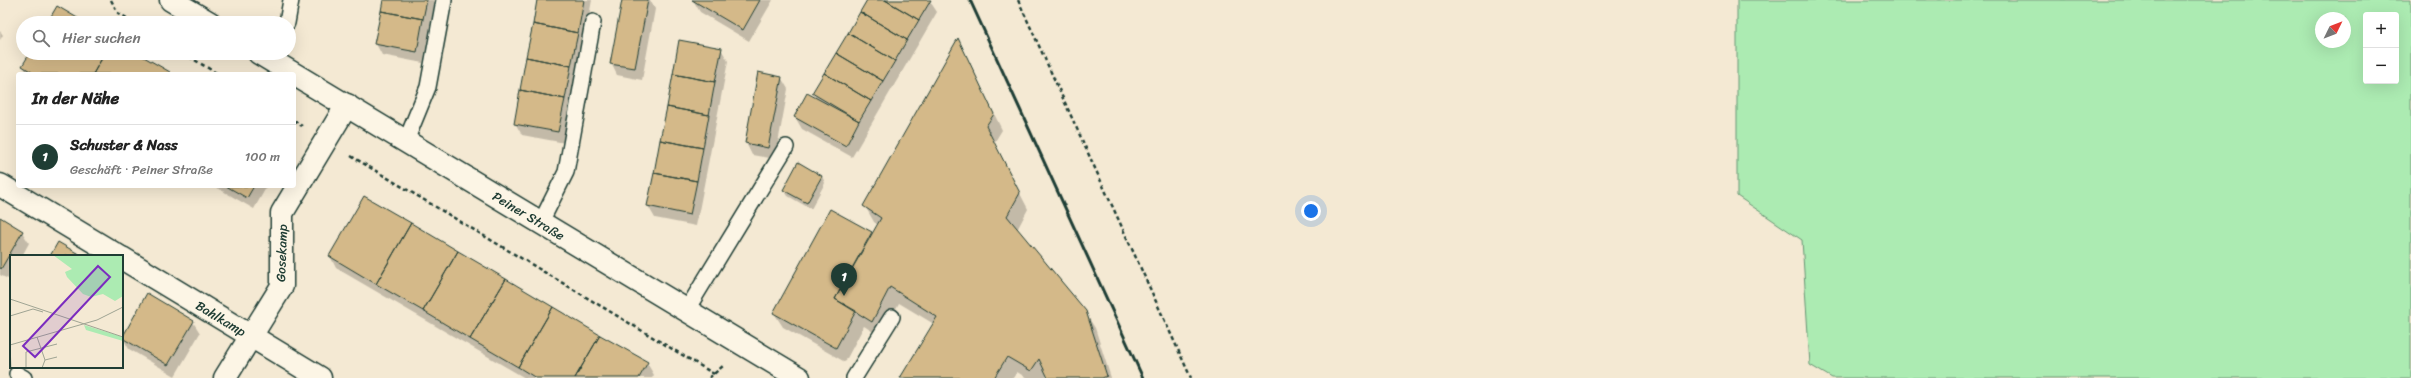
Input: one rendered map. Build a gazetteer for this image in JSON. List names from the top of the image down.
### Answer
{
  "streets": {
    "main road": ["Peiner Straße", "Gosekamp", "Bahlkamp"]
  },
  "crossings": [
    ["Peiner Straße", "Gosekamp"],
    ["Gosekamp", "Bahlkamp"]
  ],
  "north": "top right",
  "page": {
    "map_buttons": ["+", "−"],
    "search": "Hier suchen",
    "heading": "In der Nähe",
    "list": [
      {
        "mark": "1",
        "name": "Schuster & Nass",
        "note": "Geschäft · Peiner Straße",
        "value": "100 m"
      }
    ],
    "pins": "1"
  }
}
